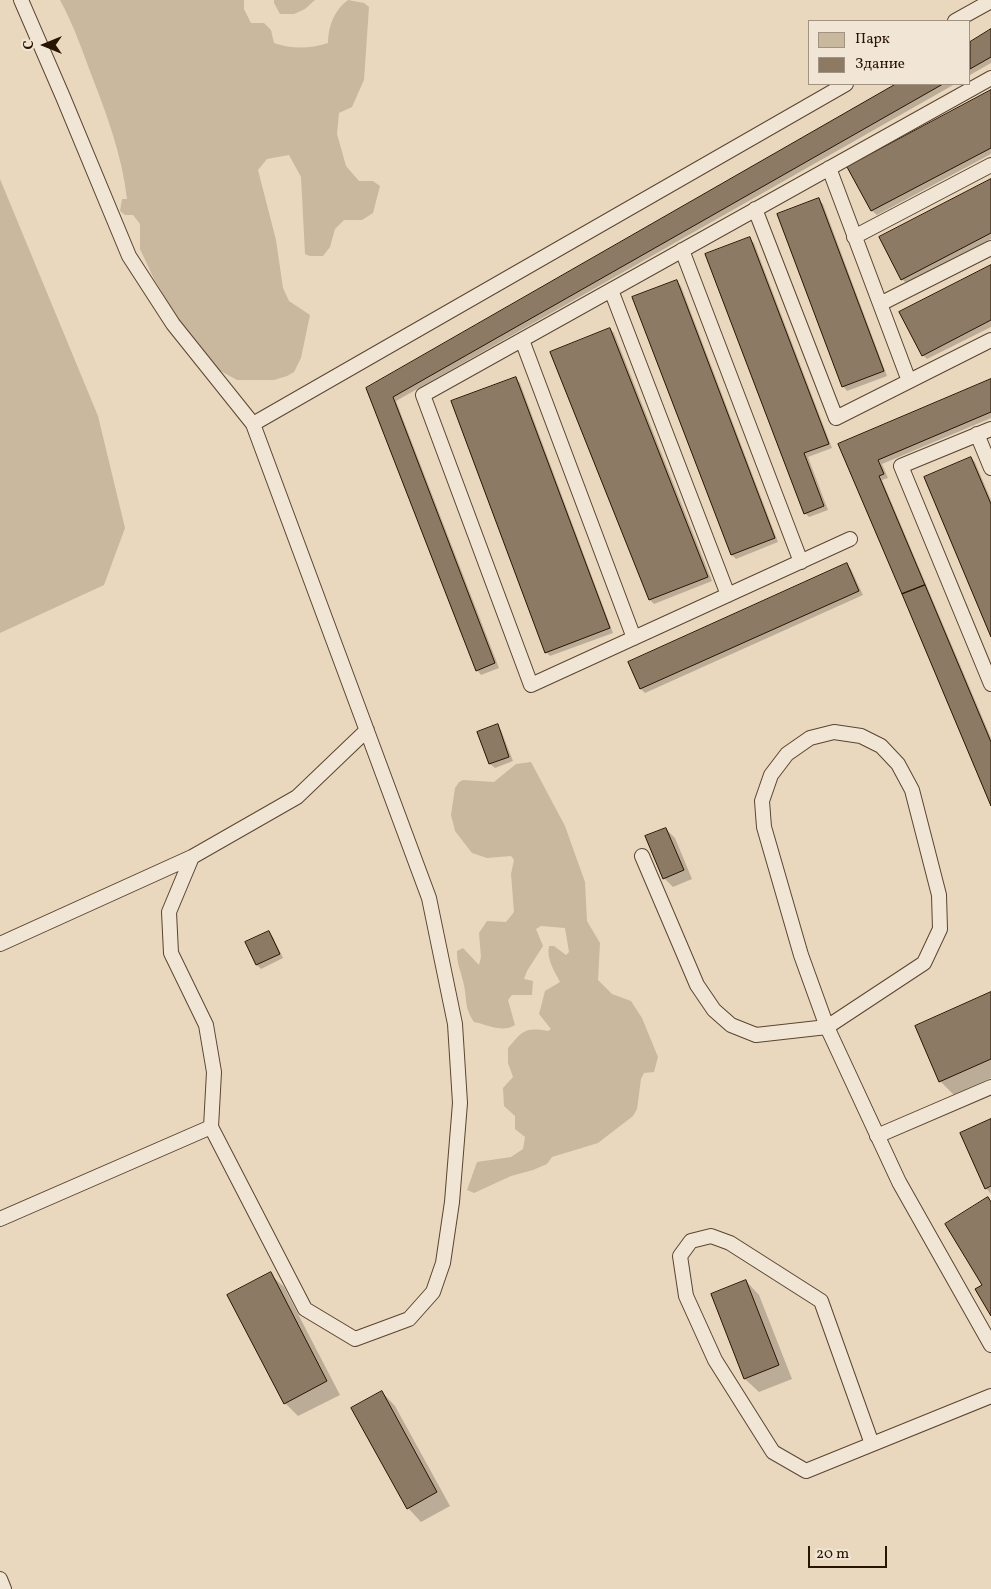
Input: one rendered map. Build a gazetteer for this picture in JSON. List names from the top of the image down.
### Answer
{
  "legend": ["Парк", "Здание"],
  "scale_bar": "20 m",
  "north": "left"
}
